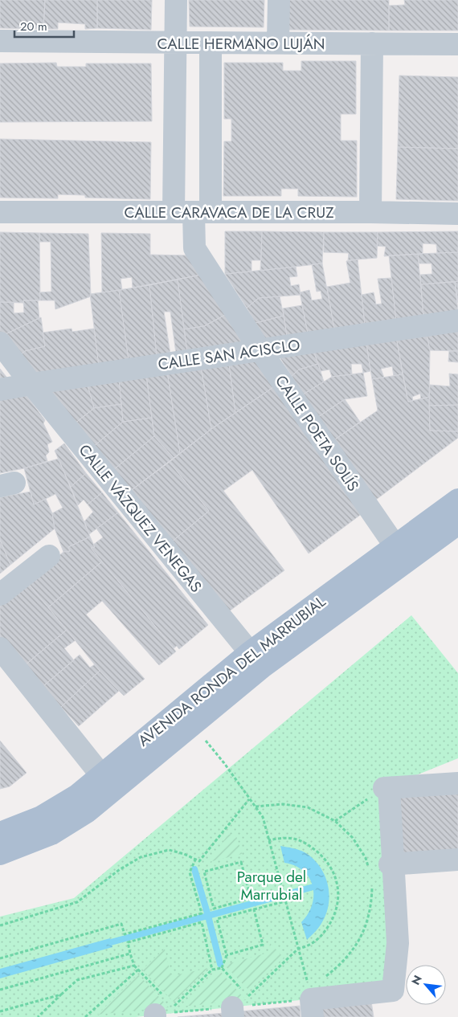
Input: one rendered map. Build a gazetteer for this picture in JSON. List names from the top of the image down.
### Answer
{
  "streets": {
    "main road": ["AVENIDA RONDA DEL MARRUBIAL"],
    "street": [
      "CALLE HERMANO LUJÁN",
      "CALLE CARAVACA DE LA CRUZ",
      "CALLE SAN ACISCLO",
      "CALLE POETA SOLÍS",
      "CALLE VÁZQUEZ VENEGAS"
    ]
  },
  "crossings": [
    ["CALLE CARAVACA DE LA CRUZ", "CALLE POETA SOLÍS"],
    ["CALLE SAN ACISCLO", "CALLE POETA SOLÍS"],
    ["CALLE SAN ACISCLO", "CALLE VÁZQUEZ VENEGAS"],
    ["CALLE POETA SOLÍS", "AVENIDA RONDA DEL MARRUBIAL"],
    ["CALLE VÁZQUEZ VENEGAS", "AVENIDA RONDA DEL MARRUBIAL"]
  ],
  "parks": ["Parque del Marrubial"],
  "scale_bar": "20 m",
  "north": "top left"
}
